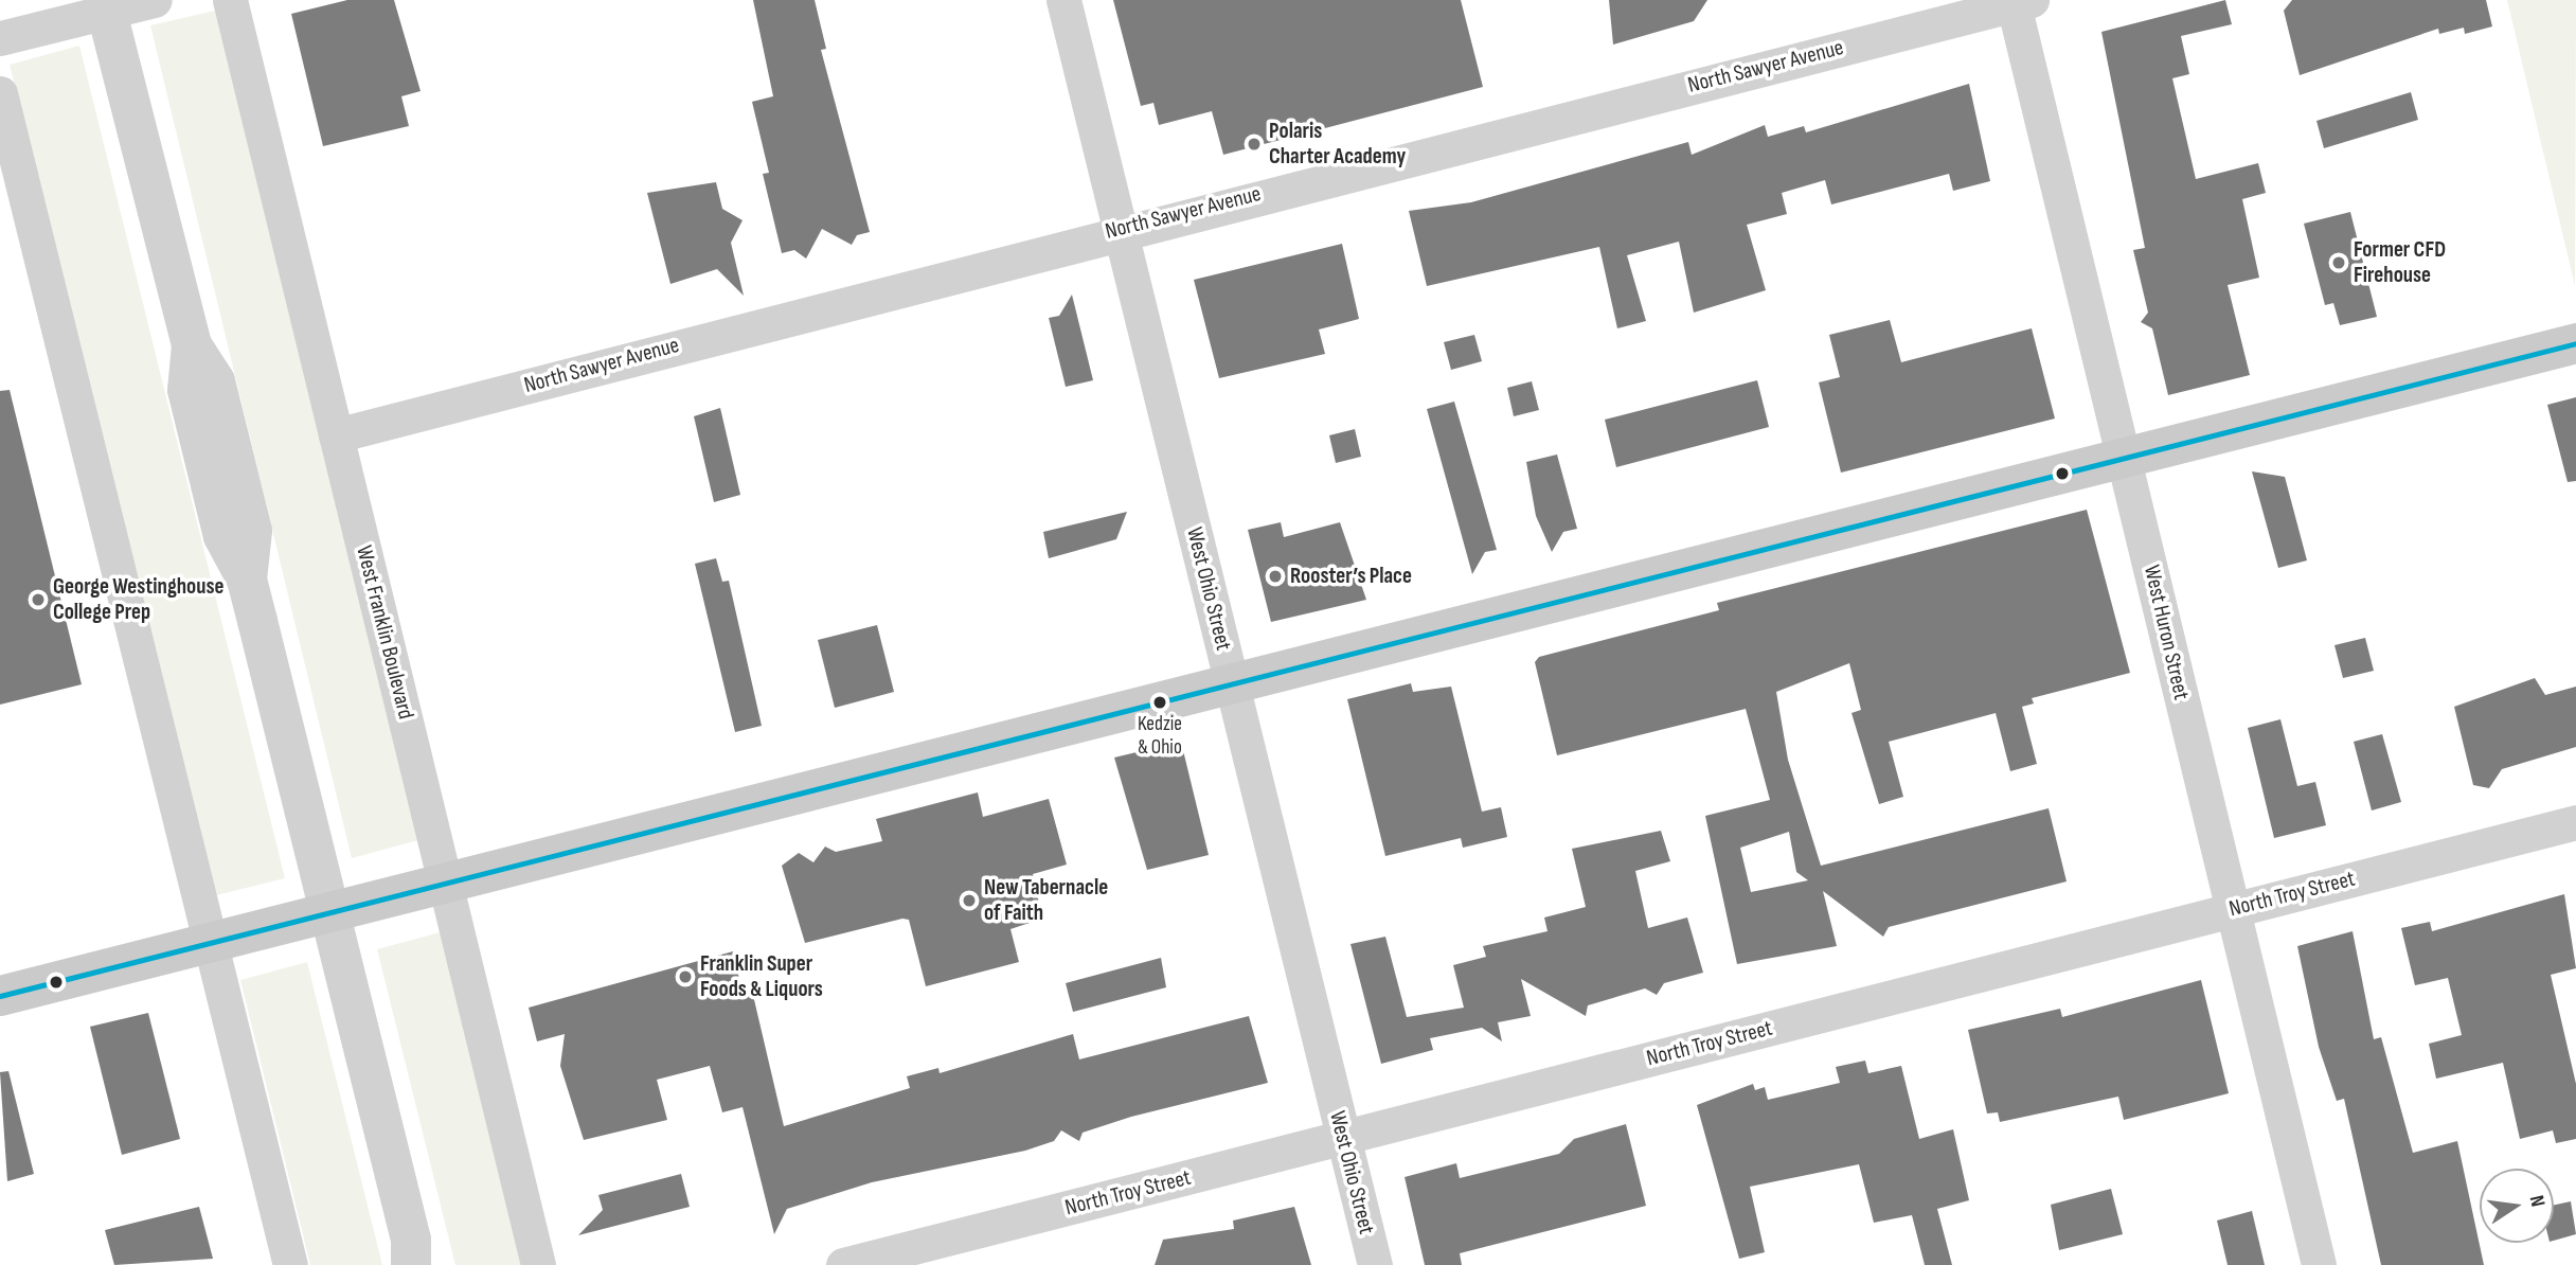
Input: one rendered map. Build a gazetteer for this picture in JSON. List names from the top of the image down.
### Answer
{
  "streets": {
    "street": [
      "North Sawyer Avenue",
      "West Ohio Street",
      "West Franklin Boulevard",
      "West Huron Street",
      "North Troy Street"
    ]
  },
  "crossings": [
    ["North Sawyer Avenue", "West Ohio Street"],
    ["North Sawyer Avenue", "West Franklin Boulevard"],
    ["North Sawyer Avenue", "West Huron Street"],
    ["West Ohio Street", "North Troy Street"],
    ["West Huron Street", "North Troy Street"]
  ],
  "places": [
    "Polaris Charter Academy",
    "Former CFD Firehouse",
    "Rooster’s Place",
    "George Westinghouse College Prep",
    "Kedzie & Ohio",
    "New Tabernacle of Faith",
    "Franklin Super Foods & Liquors"
  ],
  "north": "right"
}
